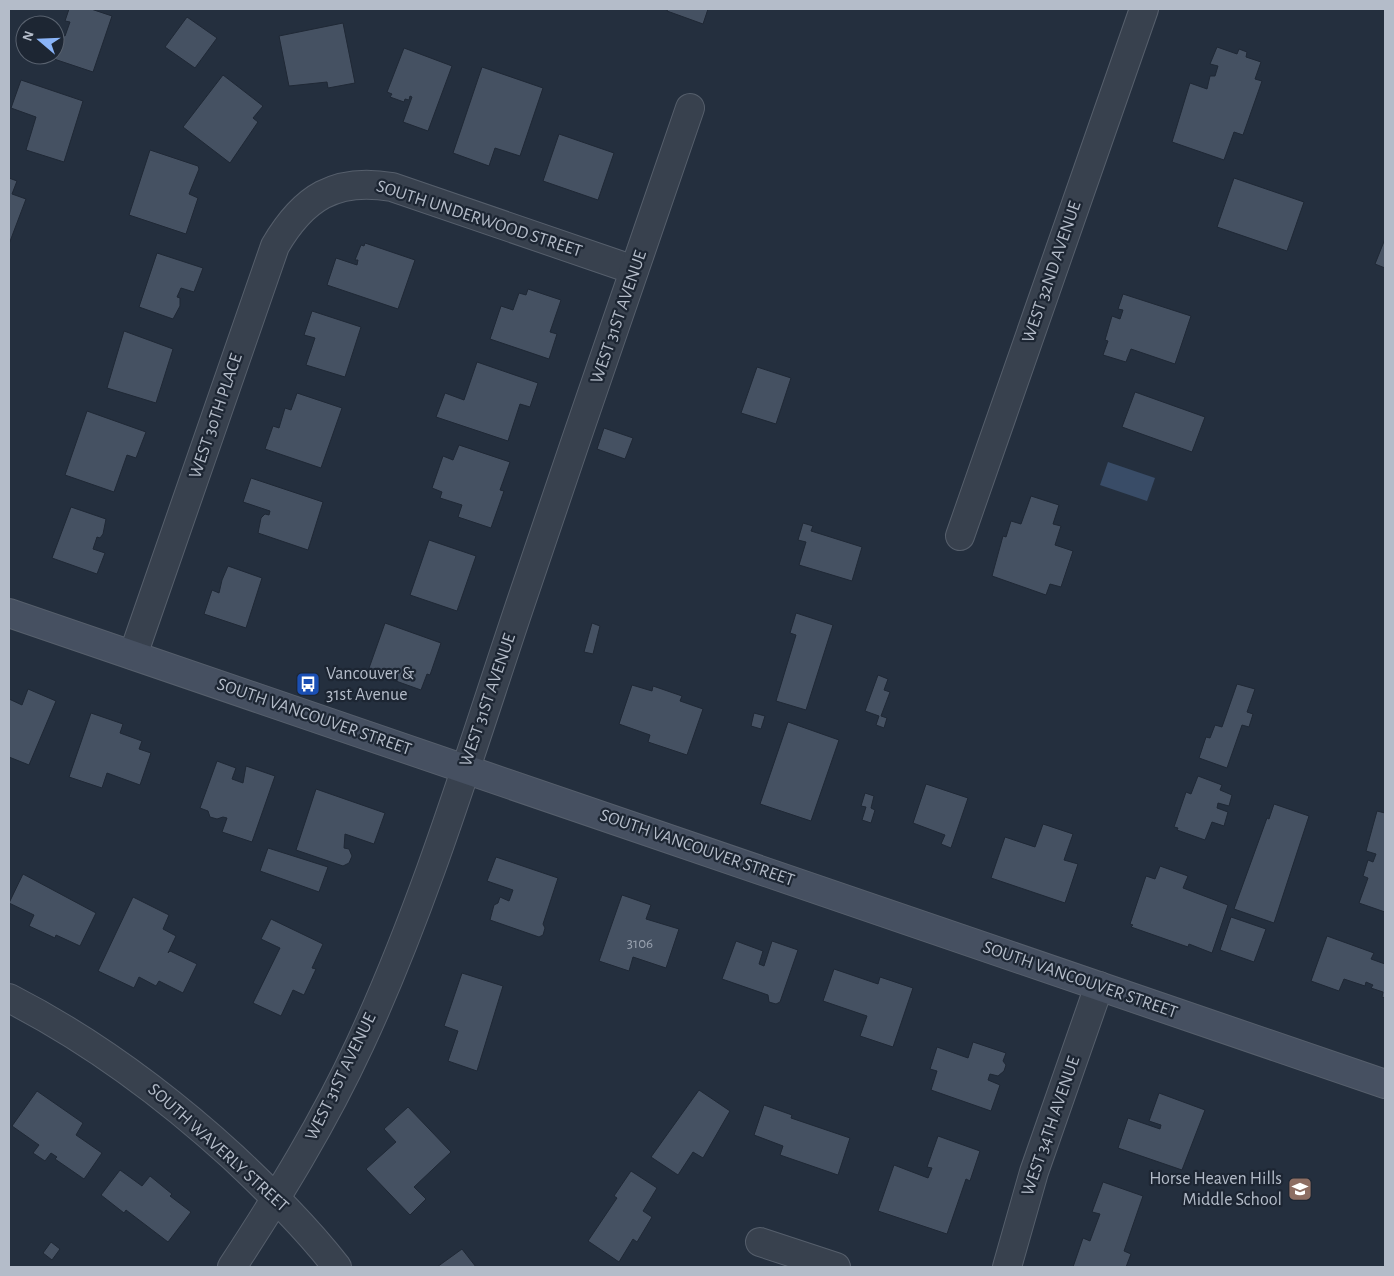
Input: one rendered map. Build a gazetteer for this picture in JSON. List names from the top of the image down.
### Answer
{
  "streets": {
    "street": [
      "SOUTH UNDERWOOD STREET",
      "WEST 32ND AVENUE",
      "WEST 31ST AVENUE",
      "WEST 30TH PLACE",
      "SOUTH VANCOUVER STREET",
      "WEST 34TH AVENUE",
      "SOUTH WAVERLY STREET"
    ]
  },
  "crossings": [
    ["SOUTH UNDERWOOD STREET", "WEST 31ST AVENUE"],
    ["SOUTH UNDERWOOD STREET", "WEST 30TH PLACE"],
    ["WEST 31ST AVENUE", "SOUTH VANCOUVER STREET"],
    ["WEST 31ST AVENUE", "SOUTH WAVERLY STREET"],
    ["WEST 30TH PLACE", "SOUTH VANCOUVER STREET"],
    ["SOUTH VANCOUVER STREET", "WEST 34TH AVENUE"]
  ],
  "places": {
    "bus stop": ["Vancouver & 31st Avenue"],
    "school or university": ["Horse Heaven Hills Middle School"]
  },
  "house_numbers": ["3106"],
  "north": "left"
}
